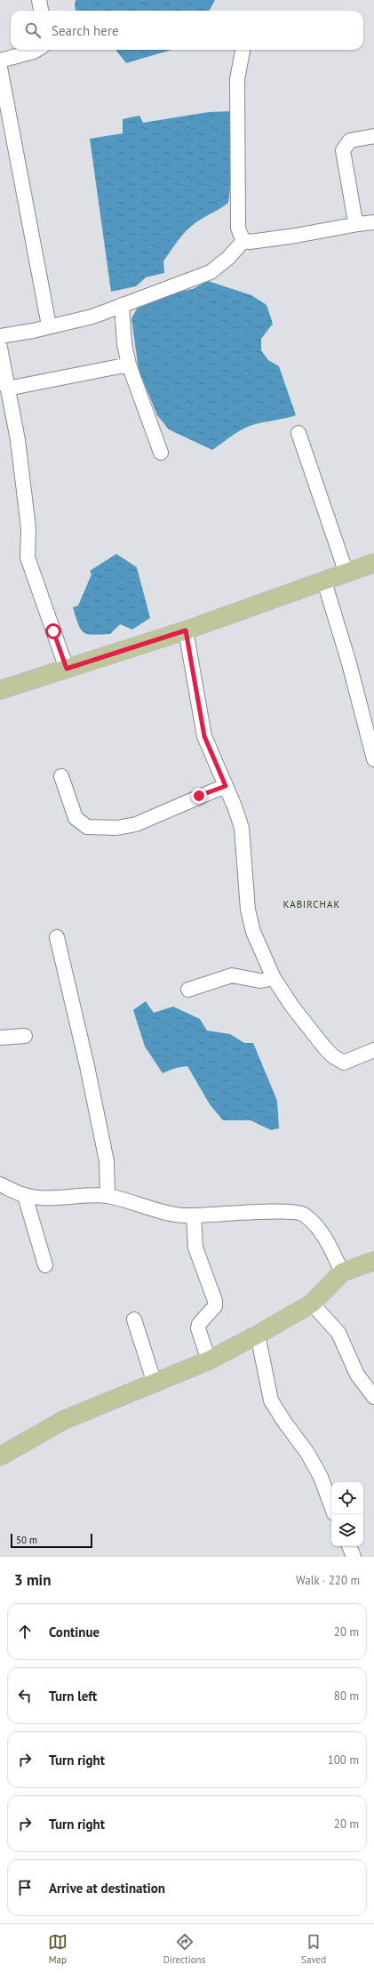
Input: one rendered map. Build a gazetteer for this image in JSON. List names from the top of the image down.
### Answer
{
  "districts": ["KABIRCHAK"],
  "scale_bar": "50 m",
  "page": {
    "search": "Search here",
    "scale": "50 m",
    "heading": ["3 min", "Walk · 220 m"],
    "list": [
      ["Continue", "20 m"],
      ["Turn left", "80 m"],
      ["Turn right", "100 m"],
      ["Turn right", "20 m"],
      "Arrive at destination"
    ],
    "nav": ["Map", "Directions", "Saved"]
  }
}
